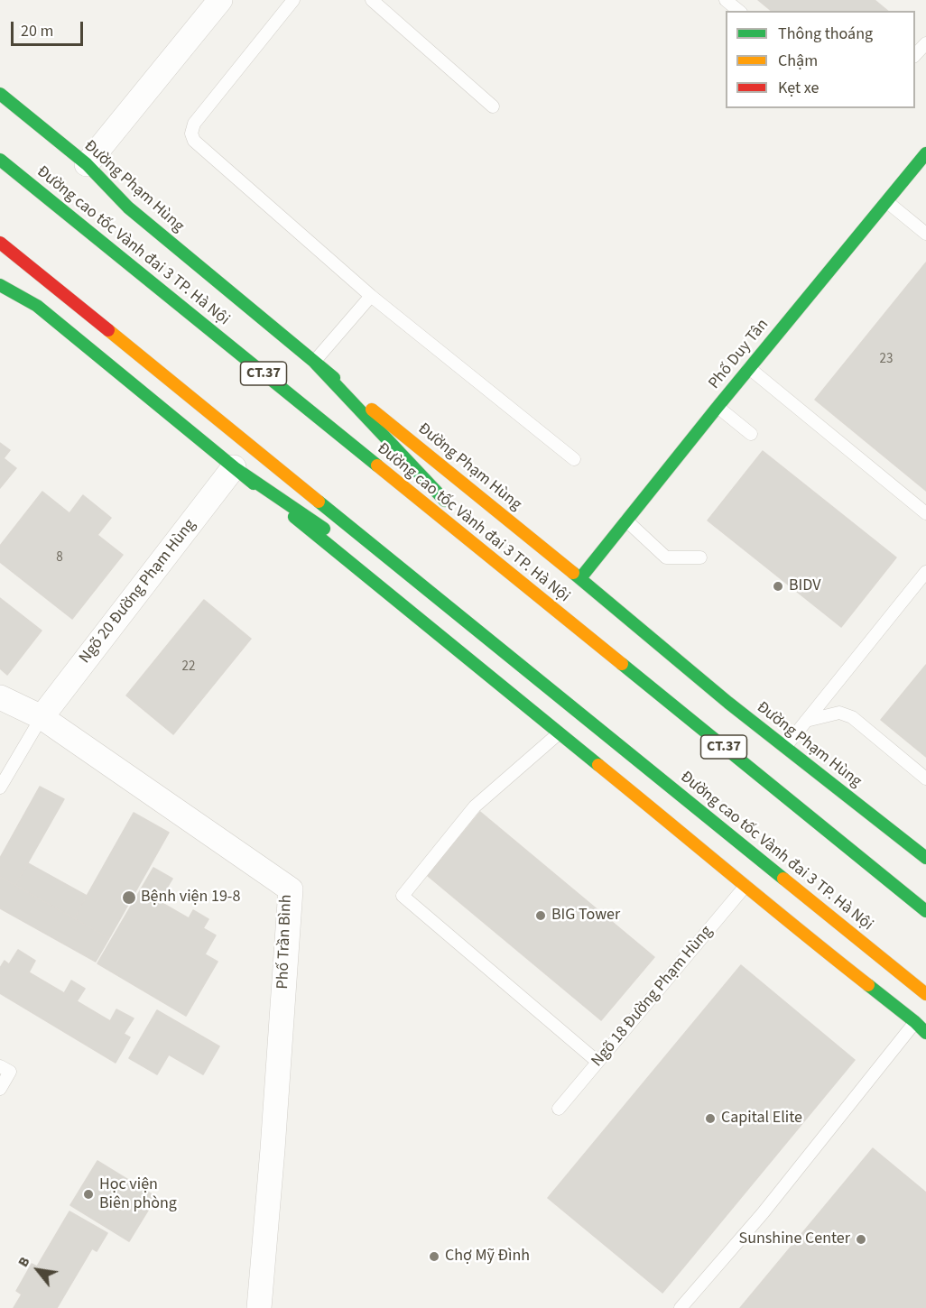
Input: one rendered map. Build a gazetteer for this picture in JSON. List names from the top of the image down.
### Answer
{
  "streets": {
    "main road": [
      "Đường Phạm Hùng",
      "Đường cao tốc Vành đai 3 TP. Hà Nội",
      "Phố Duy Tân",
      "CT.37"
    ],
    "street": ["Ngõ 20 Đường Phạm Hùng", "Phố Trần Bình"],
    "lane": ["Ngõ 18 Đường Phạm Hùng"]
  },
  "crossings": [
    ["Đường Phạm Hùng", "Phố Duy Tân"],
    ["Ngõ 20 Đường Phạm Hùng", "Phố Trần Bình"]
  ],
  "places": [
    "BIDV",
    "Bệnh viện 19-8",
    "BIG Tower",
    "Capital Elite",
    "Học viện Biên phòng",
    "Sunshine Center",
    "Chợ Mỹ Đình"
  ],
  "house_numbers": ["23", "8", "22"],
  "legend": ["Thông thoáng", "Chậm", "Kẹt xe"],
  "scale_bar": "20 m",
  "north": "top left"
}
